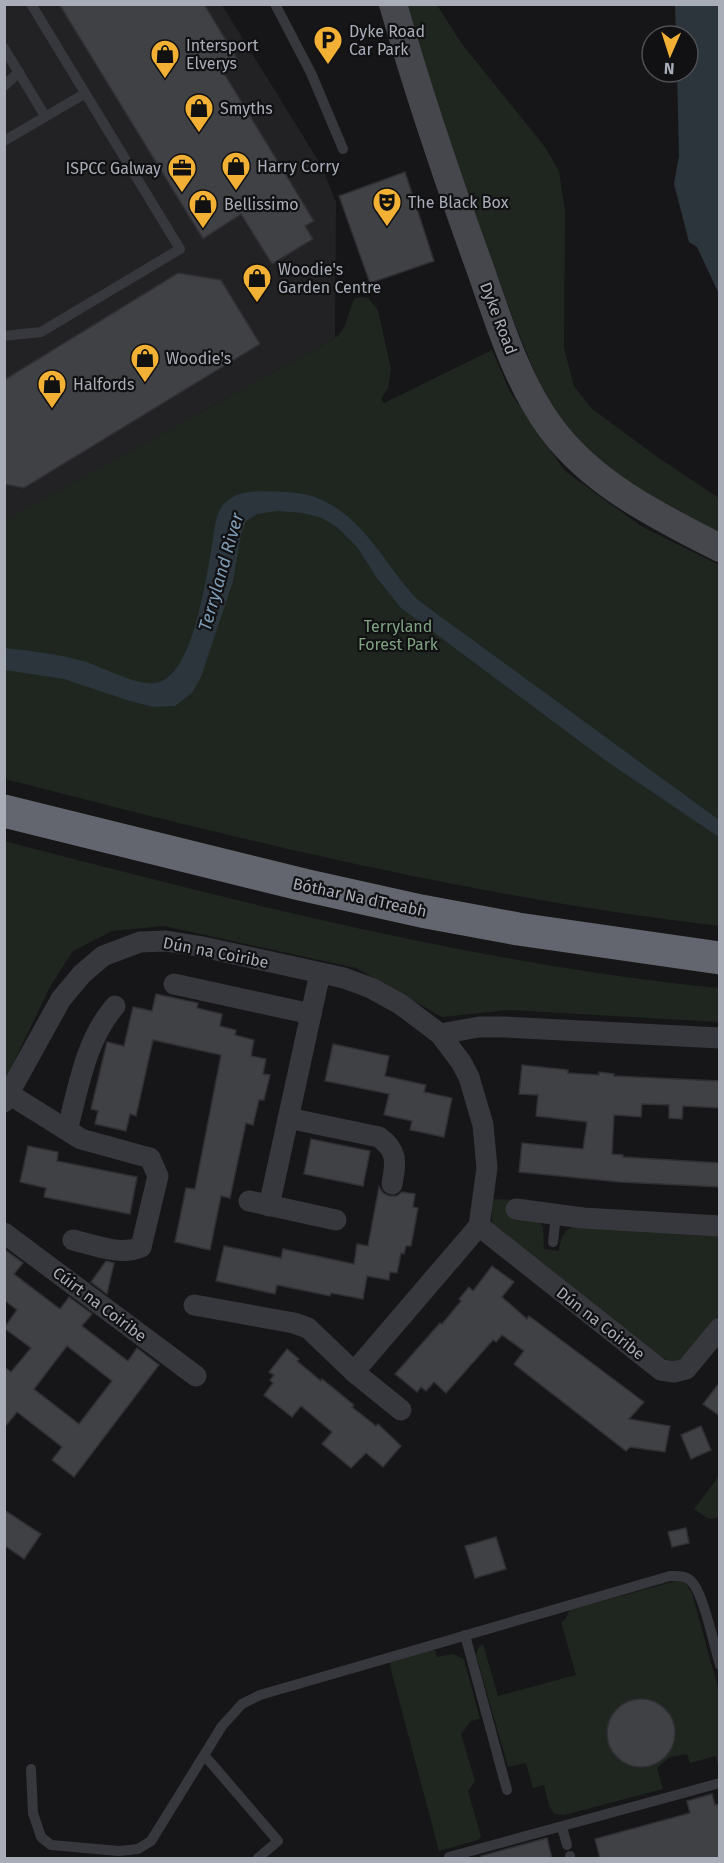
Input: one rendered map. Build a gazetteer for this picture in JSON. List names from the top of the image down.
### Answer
{
  "streets": {
    "highway": ["Bóthar Na dTreabh"],
    "street": ["Dyke Road", "Dún na Coiribe", "Cúirt na Coiribe"]
  },
  "water": ["Terryland River"],
  "parks": ["Terryland Forest Park"],
  "places": {
    "parking": ["Dyke Road Car Park"],
    "shop": [
      "Intersport Elverys",
      "Smyths",
      "Harry Corry",
      "Bellissimo",
      "Woodie's Garden Centre",
      "Woodie's",
      "Halfords"
    ],
    "office": ["ISPCC Galway"],
    "theatre": ["The Black Box"]
  },
  "north": "bottom"
}
